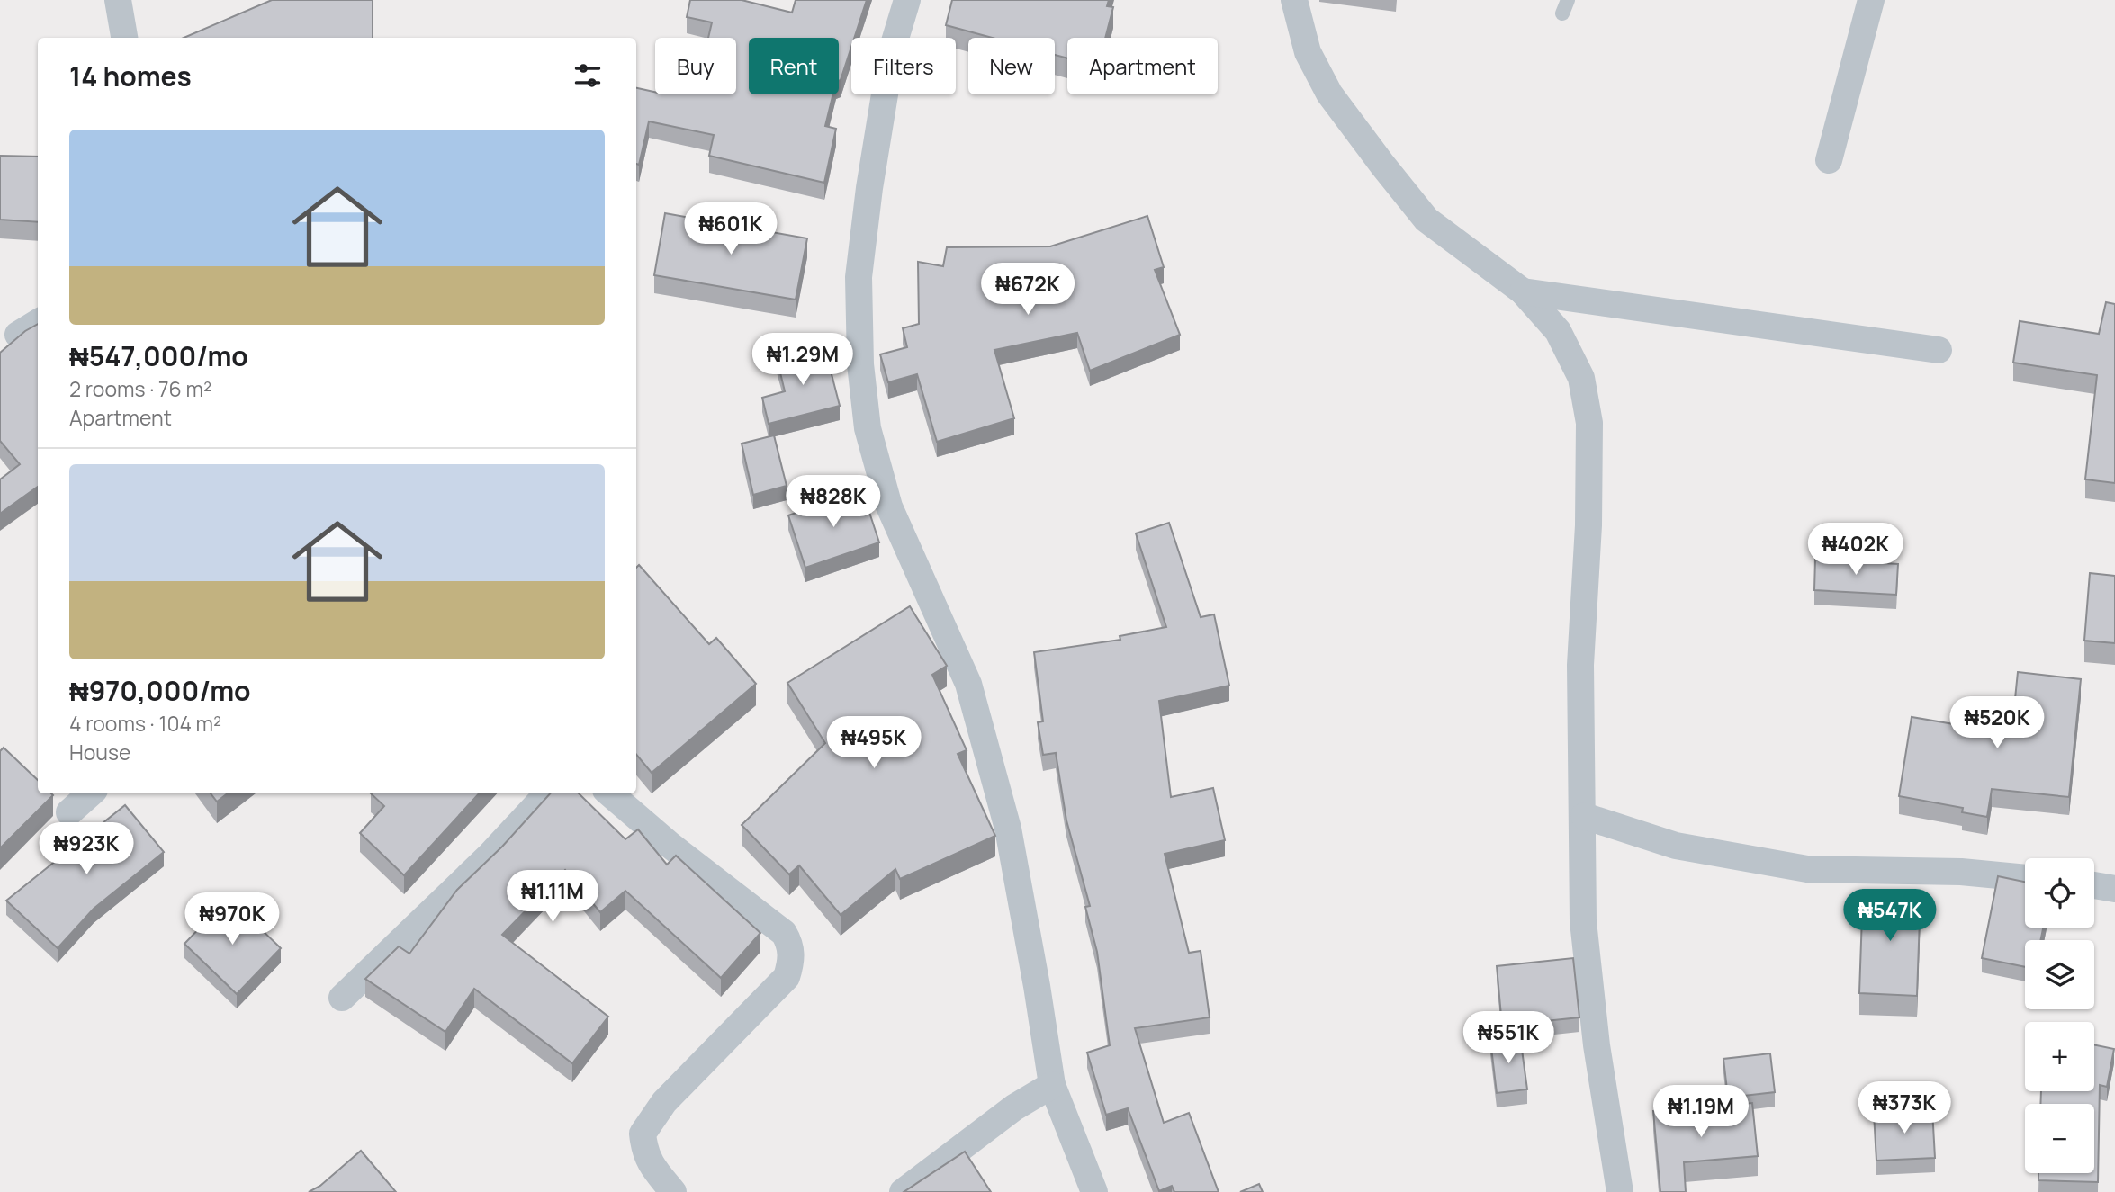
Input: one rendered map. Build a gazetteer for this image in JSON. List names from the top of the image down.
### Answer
{
  "page": {
    "chip": [
      "Buy",
      "Rent",
      "Filters",
      "New",
      "Apartment"
    ],
    "heading": "14 homes",
    "list": [
      {
        "name": "₦547,000/mo",
        "note": "2 rooms · 76 m² · Apartment"
      },
      {
        "name": "₦970,000/mo",
        "note": "4 rooms · 104 m² · House"
      }
    ],
    "price": [
      "₦601K",
      "₦672K",
      "₦1.29M",
      "₦828K",
      "₦402K",
      "₦520K",
      "₦495K",
      "₦923K",
      "₦1.11M",
      "₦547K",
      "₦970K",
      "₦551K",
      "₦373K",
      "₦1.19M"
    ],
    "map_buttons": ["+", "−"]
  }
}
